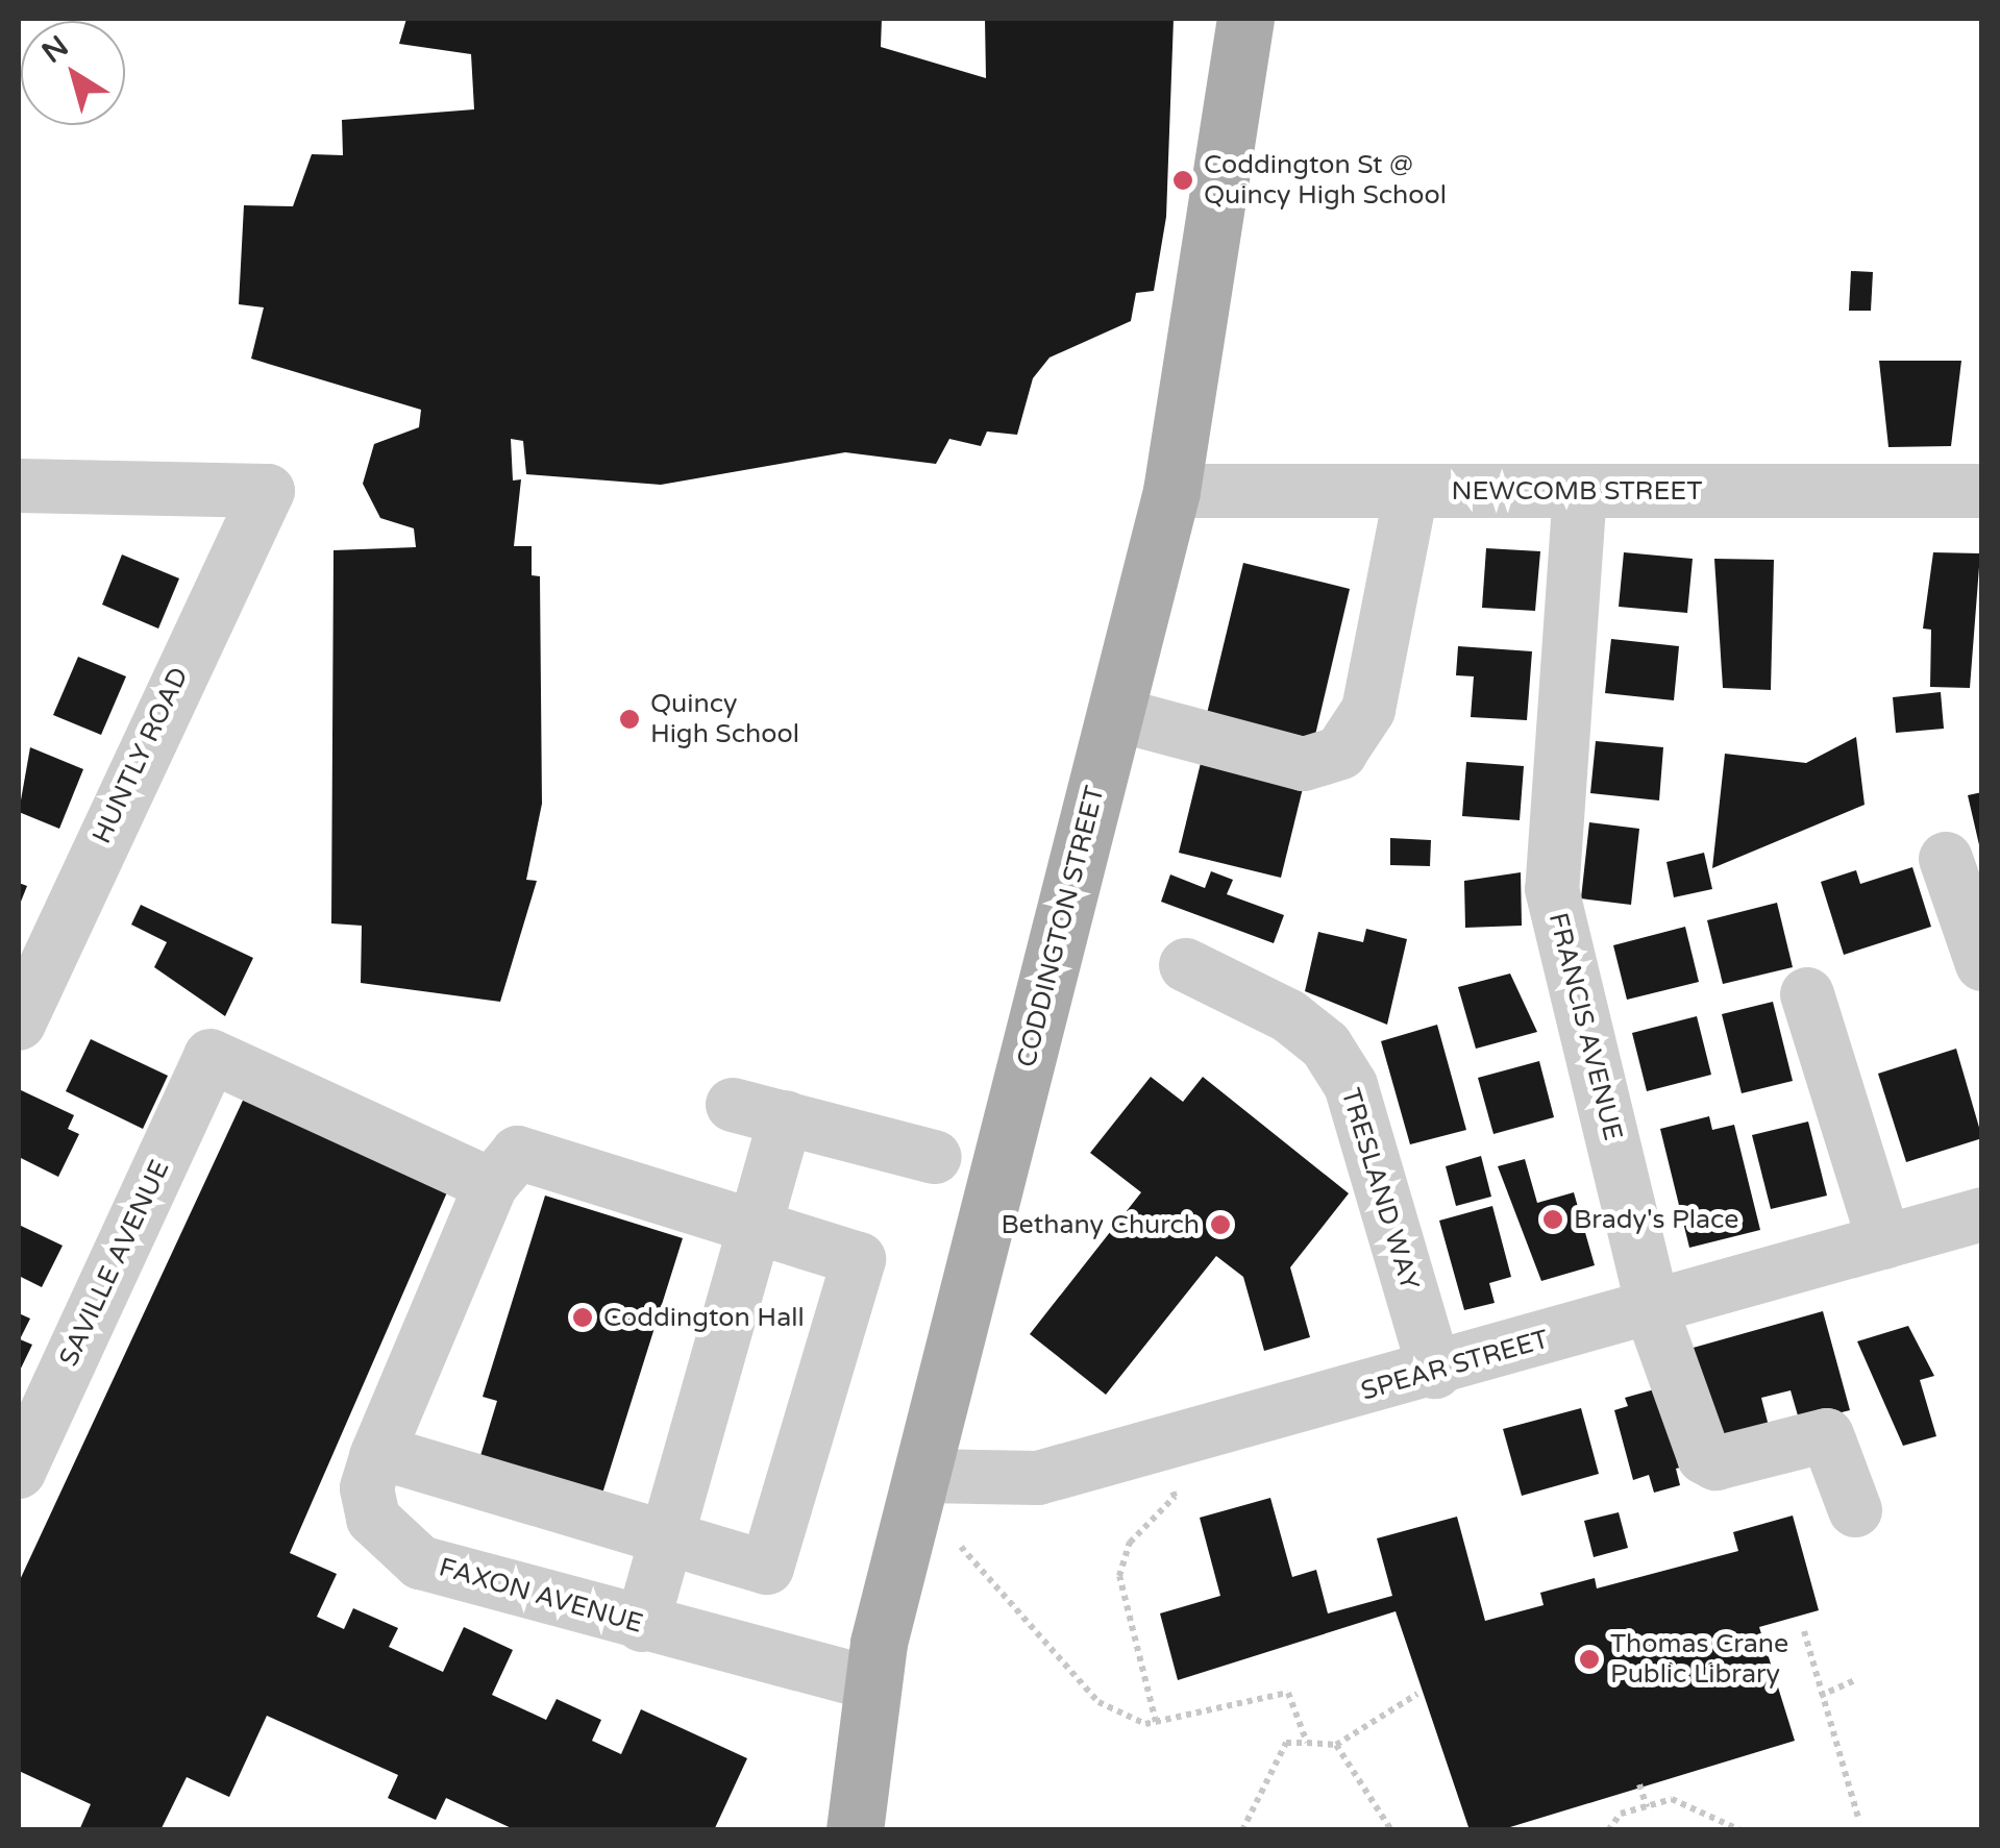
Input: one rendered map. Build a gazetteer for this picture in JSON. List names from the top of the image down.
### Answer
{
  "streets": {
    "main road": ["CODDINGTON STREET"],
    "street": [
      "NEWCOMB STREET",
      "HUNTLY ROAD",
      "FRANCIS AVENUE",
      "TRESLAND WAY",
      "SAVILLE AVENUE",
      "SPEAR STREET",
      "FAXON AVENUE"
    ]
  },
  "crossings": [
    ["NEWCOMB STREET", "CODDINGTON STREET"],
    ["NEWCOMB STREET", "FRANCIS AVENUE"],
    ["CODDINGTON STREET", "SPEAR STREET"],
    ["CODDINGTON STREET", "FAXON AVENUE"],
    ["FRANCIS AVENUE", "SPEAR STREET"],
    ["TRESLAND WAY", "SPEAR STREET"],
    ["SAVILLE AVENUE", "FAXON AVENUE"]
  ],
  "places": [
    "Coddington St @ Quincy High School",
    "Quincy High School",
    "Brady's Place",
    "Bethany Church",
    "Coddington Hall",
    "Thomas Crane Public Library"
  ],
  "north": "top left"
}
